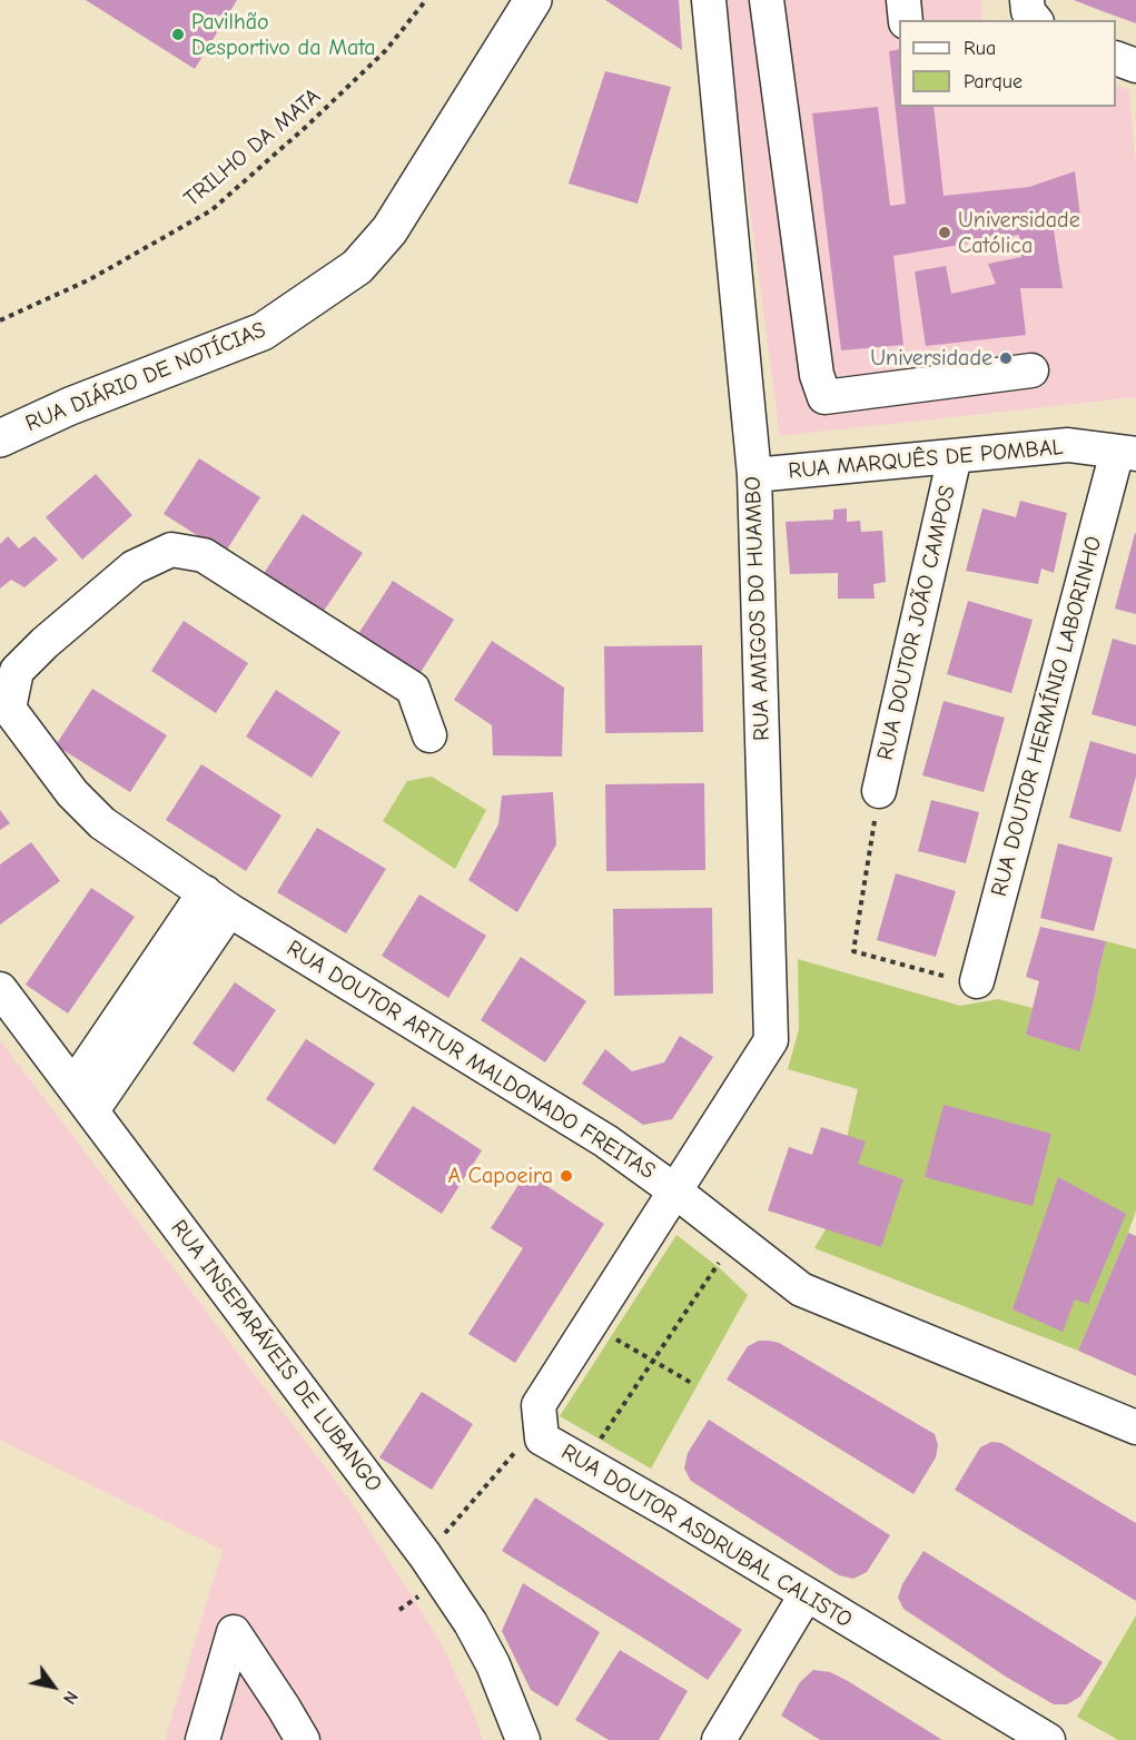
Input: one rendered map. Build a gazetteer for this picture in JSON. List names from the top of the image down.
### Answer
{
  "streets": {
    "main road": ["RUA DIÁRIO DE NOTÍCIAS"],
    "street": [
      "RUA MARQUÊS DE POMBAL",
      "RUA AMIGOS DO HUAMBO",
      "RUA DOUTOR JOÃO CAMPOS",
      "RUA DOUTOR HERMÍNIO LABORINHO",
      "RUA DOUTOR ARTUR MALDONADO FREITAS",
      "RUA INSEPARÁVEIS DE LUBANGO",
      "RUA DOUTOR ASDRUBAL CALISTO"
    ],
    "path": ["TRILHO DA MATA"]
  },
  "crossings": [
    ["RUA MARQUÊS DE POMBAL", "RUA AMIGOS DO HUAMBO"],
    ["RUA MARQUÊS DE POMBAL", "RUA DOUTOR JOÃO CAMPOS"],
    ["RUA MARQUÊS DE POMBAL", "RUA DOUTOR HERMÍNIO LABORINHO"],
    ["RUA AMIGOS DO HUAMBO", "RUA DOUTOR ARTUR MALDONADO FREITAS"]
  ],
  "places": [
    "Pavilhão Desportivo da Mata",
    "Universidade Católica",
    "Universidade",
    "A Capoeira"
  ],
  "legend": ["Rua", "Parque"],
  "north": "bottom right"
}
